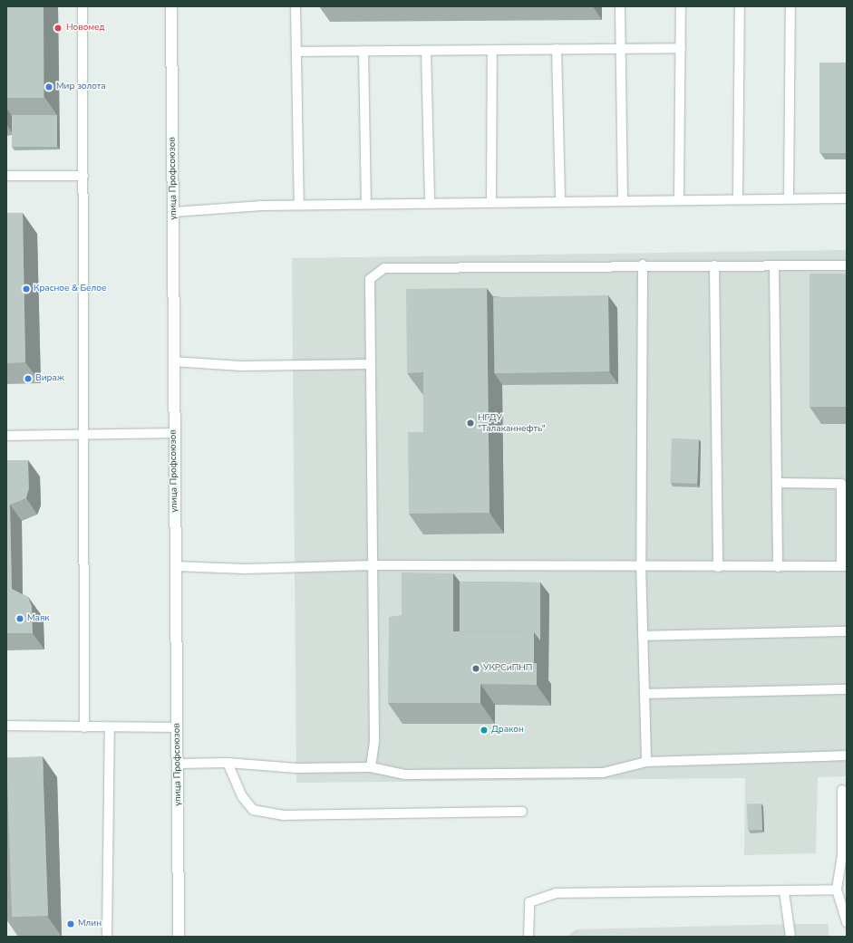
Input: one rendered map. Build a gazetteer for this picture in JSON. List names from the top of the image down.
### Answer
{
  "streets": {
    "main road": ["улица Профсоюзов"]
  },
  "places": [
    "Новомед",
    "Мир золота",
    "Красное & Белое",
    "Вираж",
    "НГДУ \"Талаканнефть\"",
    "Маяк",
    "УКРСиПНП",
    "Дракон",
    "Млин"
  ]
}
